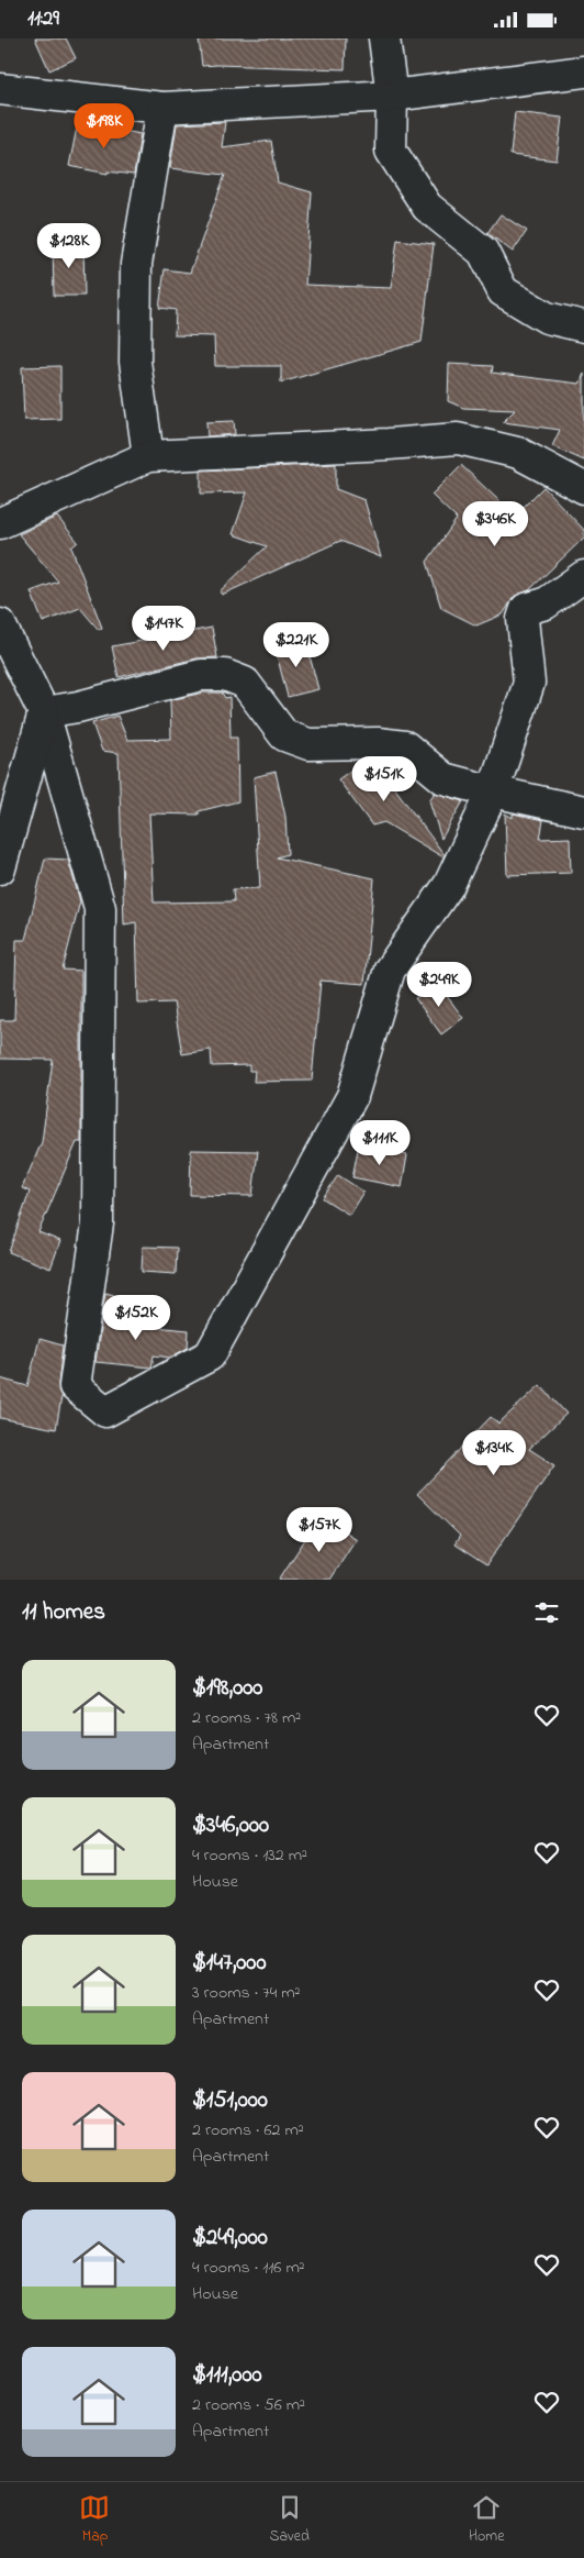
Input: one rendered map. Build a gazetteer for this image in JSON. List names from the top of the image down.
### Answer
{
  "page": {
    "status": "11:29",
    "price": [
      "$198K",
      "$128K",
      "$346K",
      "$147K",
      "$221K",
      "$151K",
      "$249K",
      "$111K",
      "$152K",
      "$134K",
      "$157K"
    ],
    "heading": "11 homes",
    "list": [
      {
        "name": "$198,000",
        "note": "2 rooms · 78 m² · Apartment"
      },
      {
        "name": "$346,000",
        "note": "4 rooms · 132 m² · House"
      },
      {
        "name": "$147,000",
        "note": "3 rooms · 74 m² · Apartment"
      },
      {
        "name": "$151,000",
        "note": "2 rooms · 62 m² · Apartment"
      },
      {
        "name": "$249,000",
        "note": "4 rooms · 116 m² · House"
      },
      {
        "name": "$111,000",
        "note": "2 rooms · 56 m² · Apartment"
      }
    ],
    "tabs": ["Map", "Saved", "Home"]
  }
}
